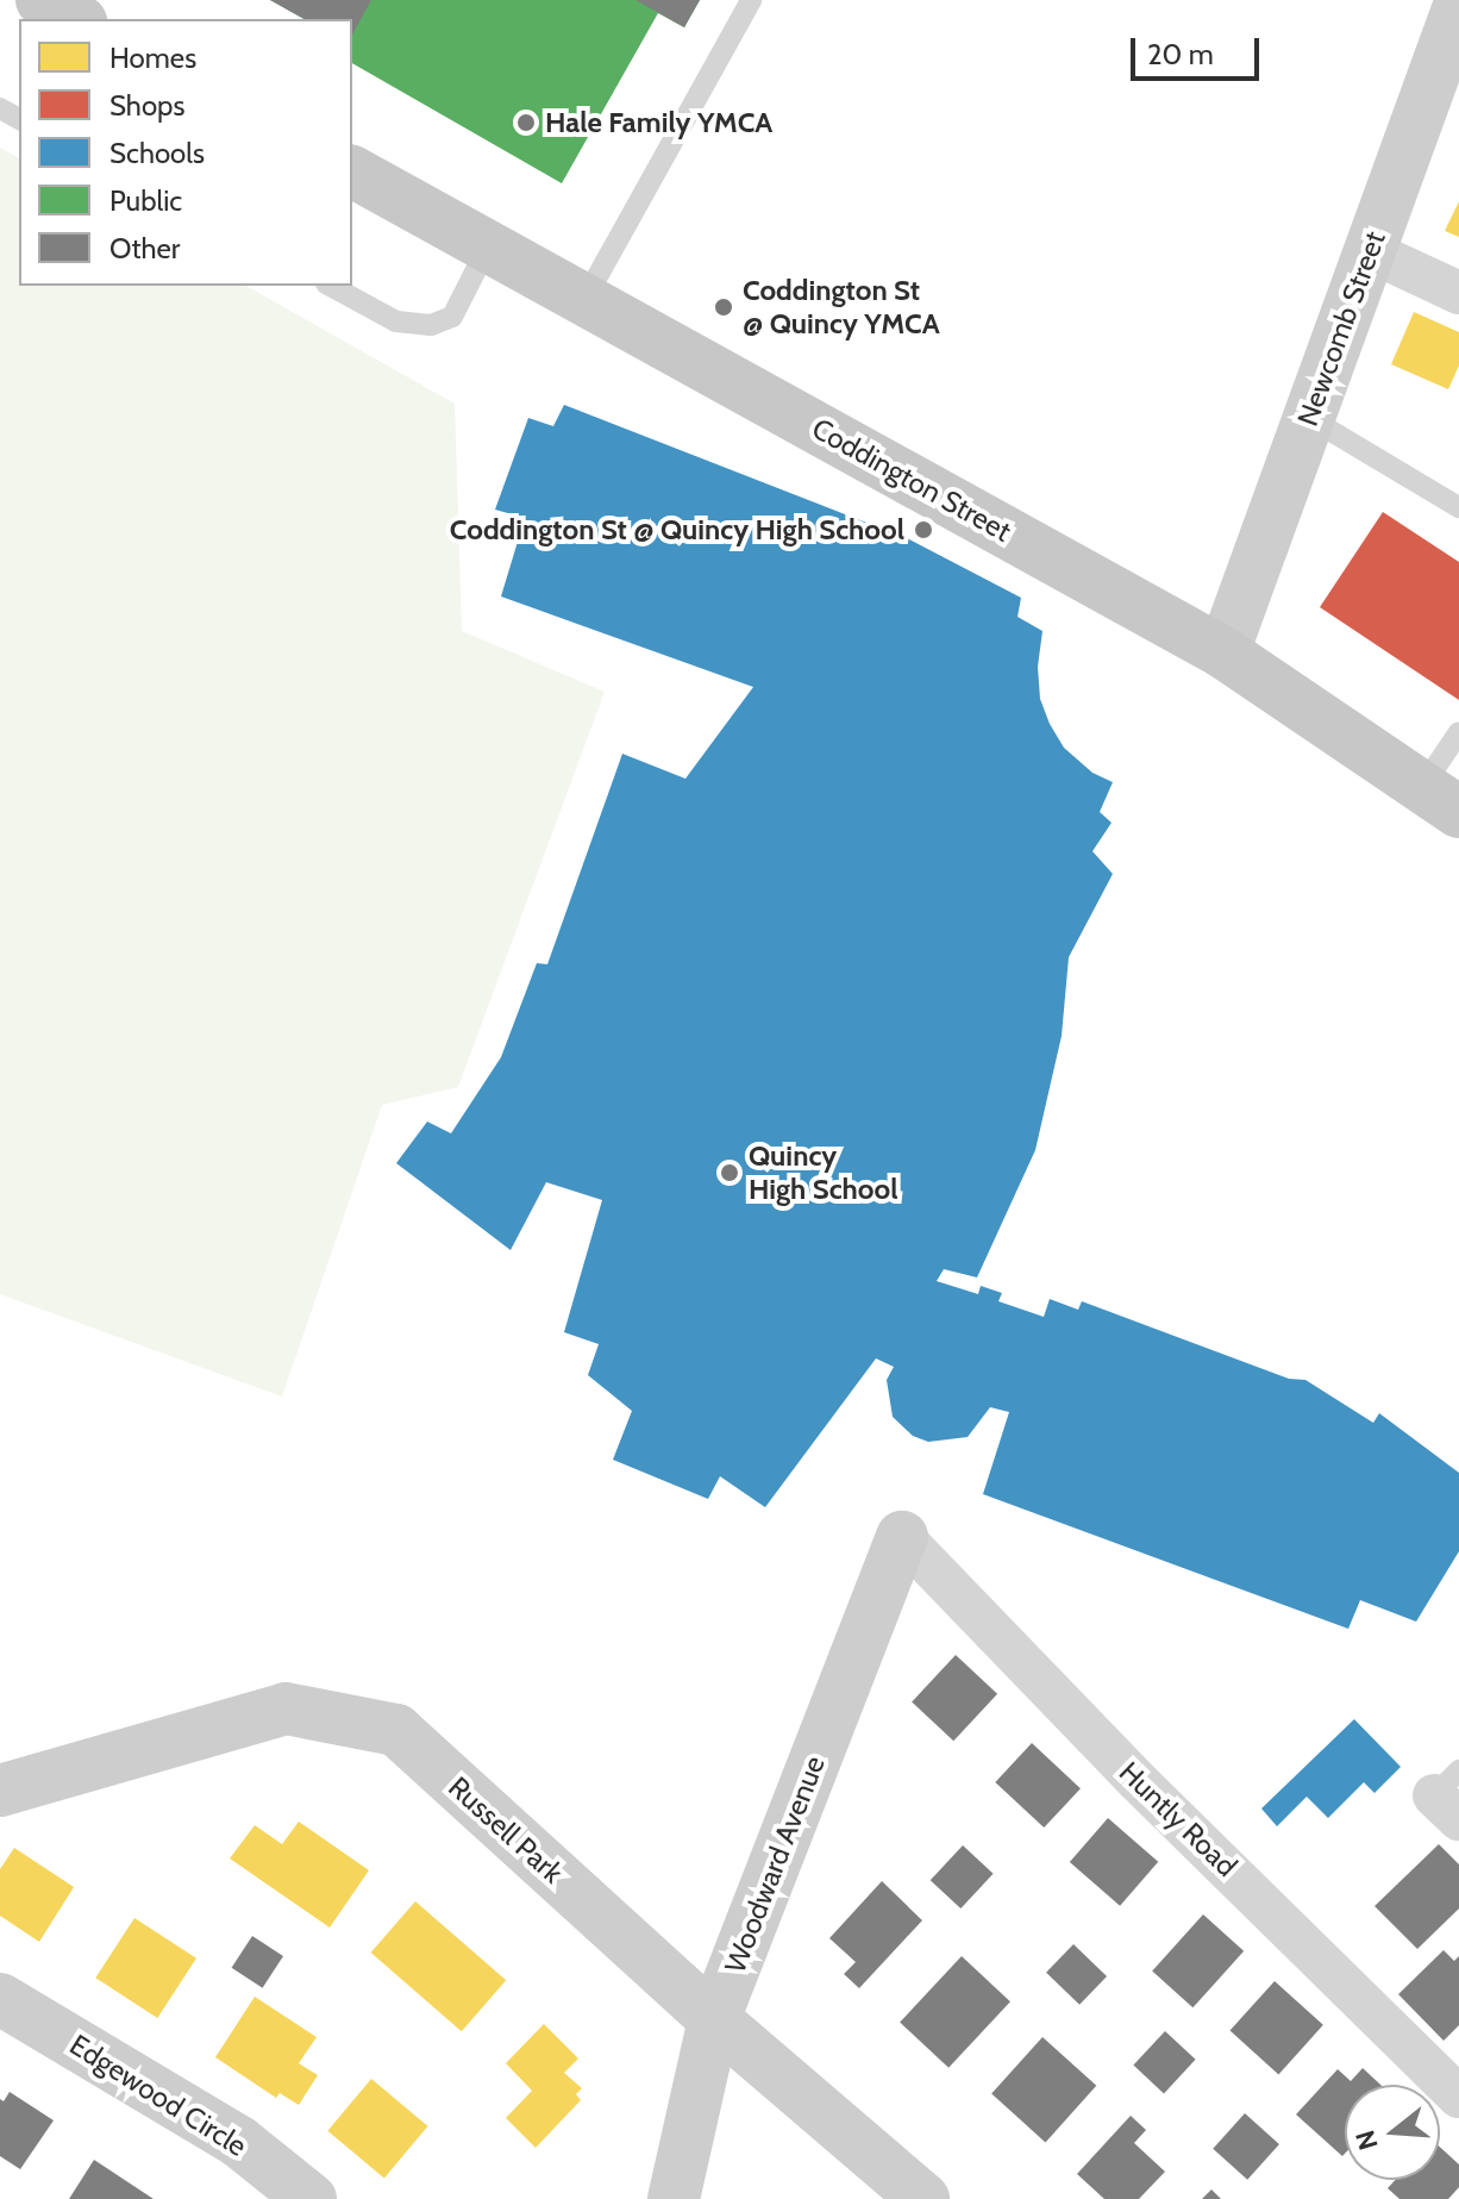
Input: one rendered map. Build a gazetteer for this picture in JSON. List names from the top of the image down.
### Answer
{
  "streets": {
    "main road": ["Coddington Street"],
    "street": [
      "Newcomb Street",
      "Huntly Road",
      "Russell Park",
      "Woodward Avenue",
      "Edgewood Circle"
    ]
  },
  "crossings": [
    ["Newcomb Street", "Coddington Street"],
    ["Huntly Road", "Woodward Avenue"],
    ["Russell Park", "Woodward Avenue"]
  ],
  "places": [
    "Hale Family YMCA",
    "Coddington St @ Quincy YMCA",
    "Coddington St @ Quincy High School",
    "Quincy High School"
  ],
  "legend": [
    "Homes",
    "Shops",
    "Schools",
    "Public",
    "Other"
  ],
  "scale_bar": "20 m",
  "north": "left"
}
